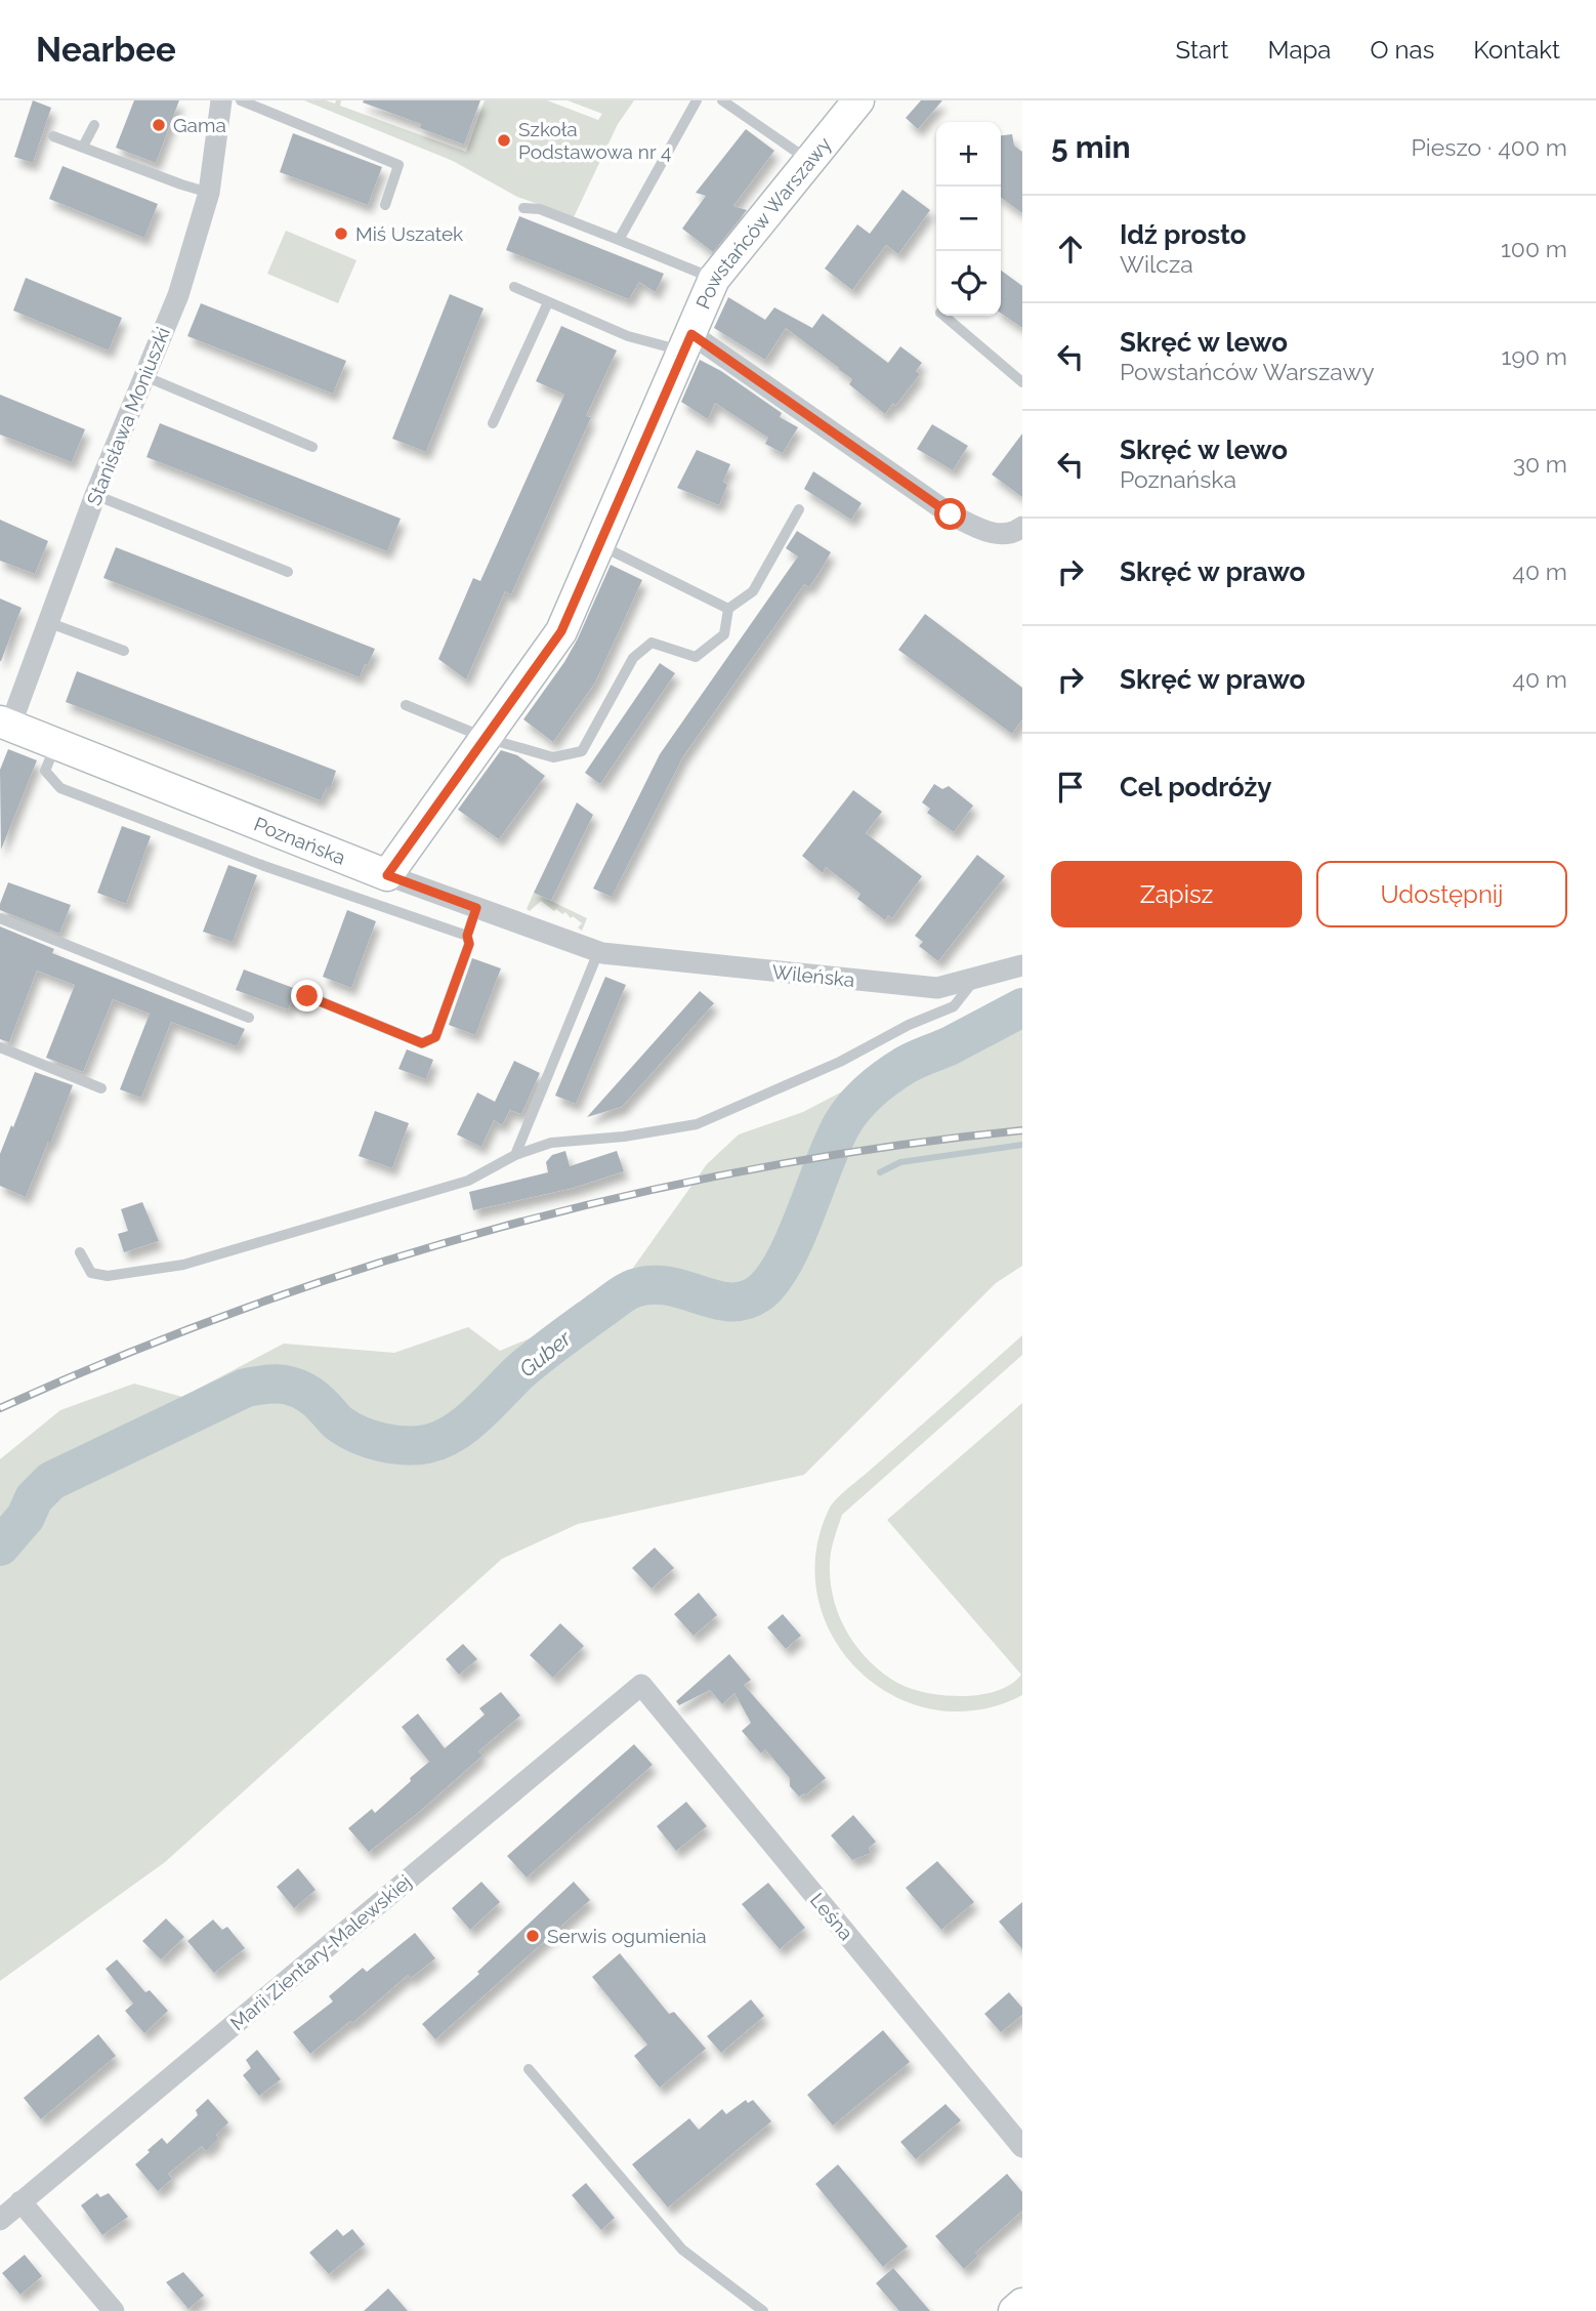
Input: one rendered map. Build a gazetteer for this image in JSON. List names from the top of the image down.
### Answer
{
  "streets": {
    "street": [
      "Powstańców Warszawy",
      "Stanisława Moniuszki",
      "Poznańska",
      "Wileńska",
      "Leśna",
      "Marii Zientary-Malewskiej"
    ]
  },
  "crossings": [
    ["Powstańców Warszawy", "Poznańska"],
    ["Stanisława Moniuszki", "Poznańska"],
    ["Poznańska", "Wileńska"],
    ["Leśna", "Marii Zientary-Malewskiej"]
  ],
  "water": ["Guber"],
  "places": [
    "Gama",
    "Szkoła Podstawowa nr 4",
    "Miś Uszatek",
    "Serwis ogumienia"
  ],
  "page": {
    "header": "Nearbee",
    "nav": [
      "Start",
      "Mapa",
      "O nas",
      "Kontakt"
    ],
    "heading": ["5 min", "Pieszo · 400 m"],
    "map_buttons": ["+", "−"],
    "list": [
      ["Idź prosto", "Wilcza", "100 m"],
      ["Skręć w lewo", "Powstańców Warszawy", "190 m"],
      ["Skręć w lewo", "Poznańska", "30 m"],
      ["Skręć w prawo", "40 m"],
      ["Skręć w prawo", "40 m"],
      "Cel podróży"
    ],
    "buttons": ["Zapisz", "Udostępnij"]
  }
}
